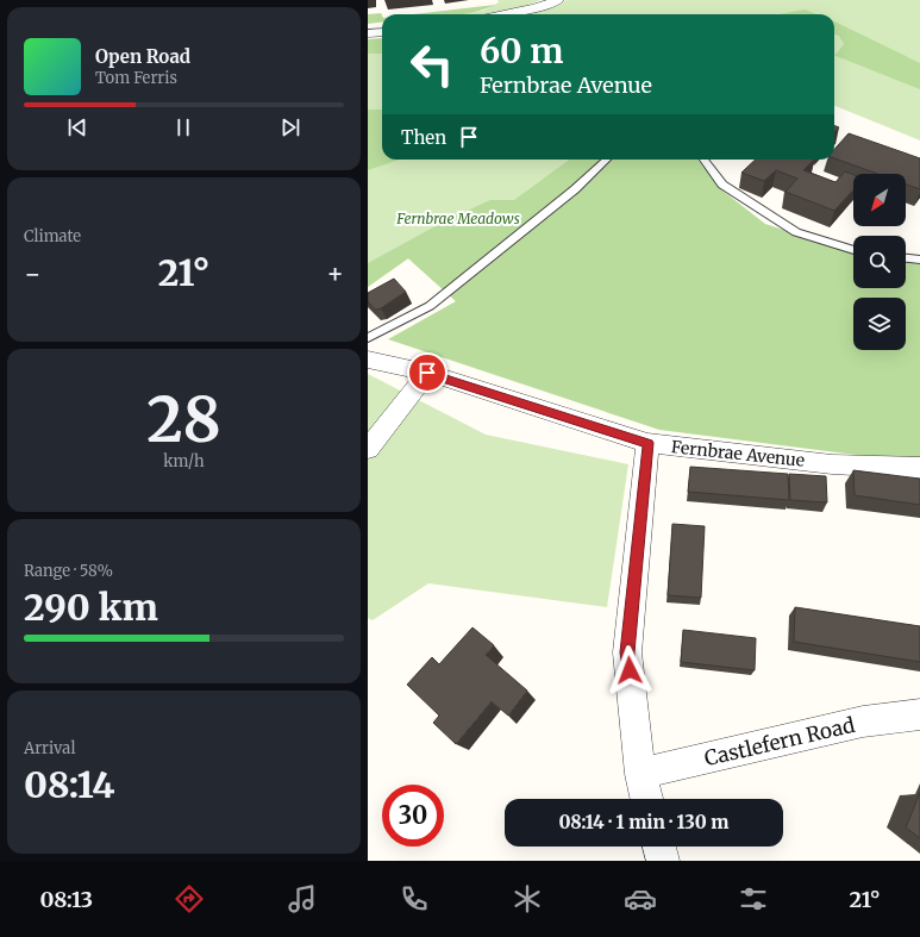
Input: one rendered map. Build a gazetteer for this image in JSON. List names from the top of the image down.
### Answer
{
  "streets": {
    "street": ["Fernbrae Avenue", "Castlefern Road"]
  },
  "parks": ["Fernbrae Meadows"],
  "north": "bottom left",
  "page": {
    "turn": ["60 m", "Fernbrae Avenue"],
    "song": ["Open Road", "Tom Ferris"],
    "then": "Then",
    "tile": [
      "Climate",
      ["28", "km/h"],
      ["Range · 58%", "290 km"],
      ["Arrival", "08:14"]
    ],
    "heat": ["−", "21°", "+"],
    "limit": "30",
    "trip": "08:14 · 1 min · 130 m",
    "tabs": ["08:13", "21°"]
  }
}
